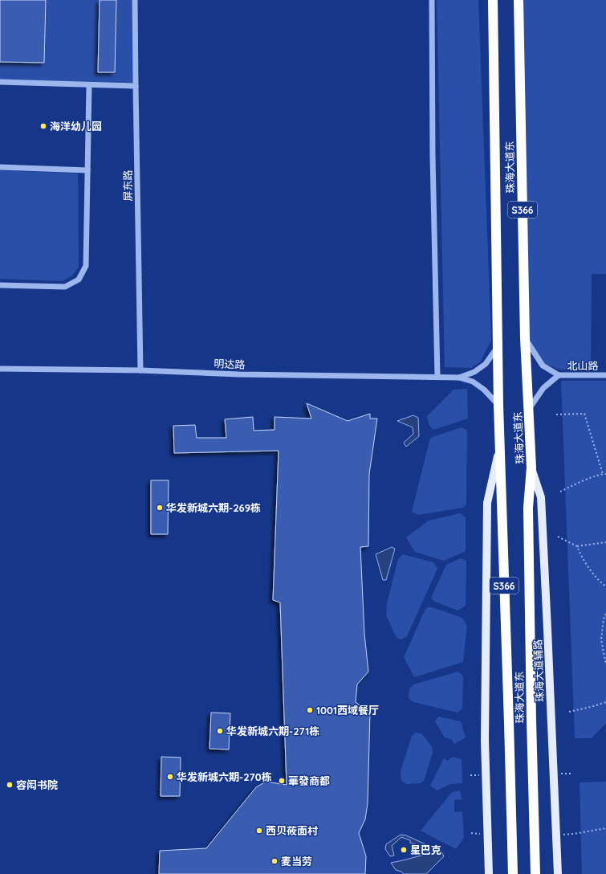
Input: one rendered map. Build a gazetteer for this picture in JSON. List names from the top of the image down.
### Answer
{
  "streets": {
    "highway": ["珠海大道东", "S366"],
    "main road": ["珠海大道辅路"],
    "street": ["屏东路", "明达路", "北山路"]
  },
  "crossings": [
    ["珠海大道东", "明达路"],
    ["珠海大道东", "北山路"],
    ["珠海大道东", "珠海大道辅路"],
    ["屏东路", "明达路"]
  ],
  "places": [
    "海洋幼儿园",
    "华发新城六期-269栋",
    "1001西域餐厅",
    "华发新城六期-271栋",
    "华发新城六期-270栋",
    "華發商都",
    "容闳书院",
    "西贝莜面村",
    "星巴克",
    "麦当劳"
  ]
}
